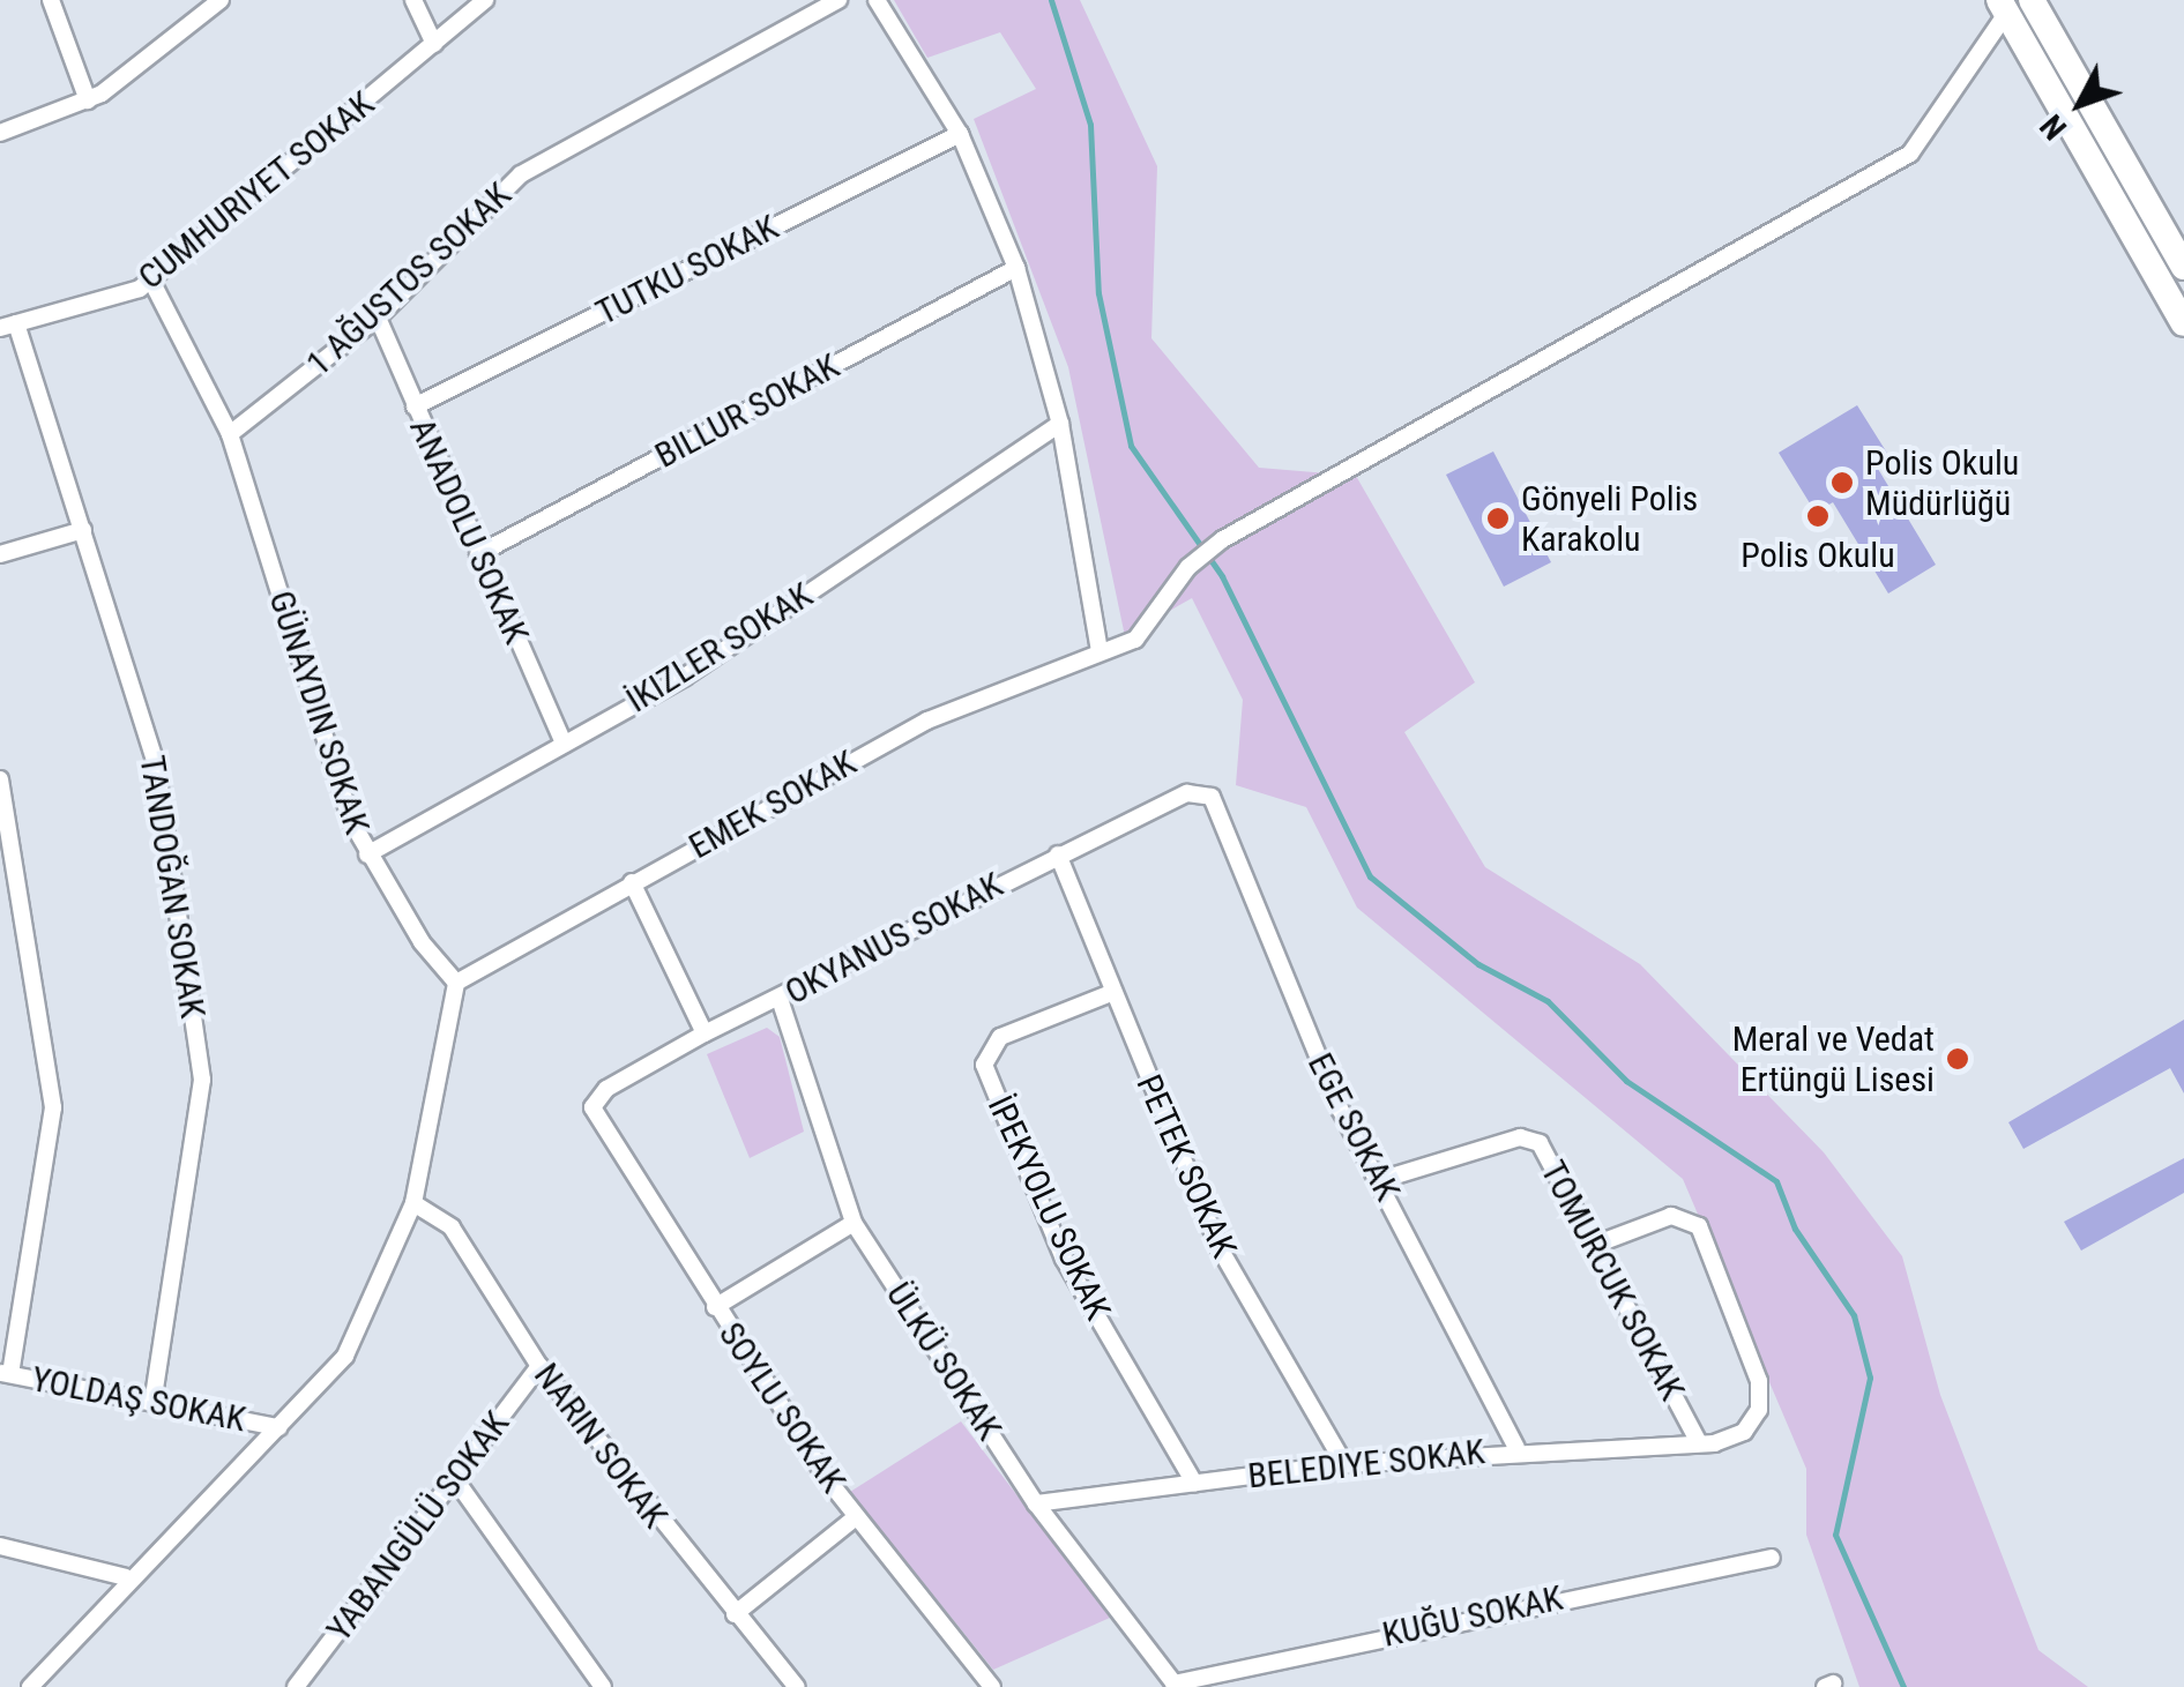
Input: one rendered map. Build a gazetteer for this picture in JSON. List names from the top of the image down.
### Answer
{
  "streets": {
    "street": [
      "CUMHURIYET SOKAK",
      "TUTKU SOKAK",
      "1 AĞUSTOS SOKAK",
      "BILLUR SOKAK",
      "ANADOLU SOKAK",
      "İKIZLER SOKAK",
      "EMEK SOKAK",
      "TANDOĞAN SOKAK",
      "OKYANUS SOKAK",
      "EGE SOKAK",
      "PETEK SOKAK",
      "İPEKYOLU SOKAK",
      "TOMURCUK SOKAK",
      "ÜLKÜ SOKAK",
      "YOLDAŞ SOKAK",
      "SOYLU SOKAK",
      "NARIN SOKAK",
      "BELEDIYE SOKAK",
      "YABANGÜLÜ SOKAK",
      "KUĞU SOKAK"
    ]
  },
  "crossings": [
    ["CUMHURIYET SOKAK", "TANDOĞAN SOKAK"],
    ["TUTKU SOKAK", "ANADOLU SOKAK"],
    ["1 AĞUSTOS SOKAK", "ANADOLU SOKAK"],
    ["BILLUR SOKAK", "ANADOLU SOKAK"],
    ["ANADOLU SOKAK", "İKIZLER SOKAK"],
    ["TANDOĞAN SOKAK", "YOLDAŞ SOKAK"],
    ["OKYANUS SOKAK", "EGE SOKAK"],
    ["OKYANUS SOKAK", "PETEK SOKAK"],
    ["OKYANUS SOKAK", "ÜLKÜ SOKAK"],
    ["OKYANUS SOKAK", "SOYLU SOKAK"],
    ["EGE SOKAK", "TOMURCUK SOKAK"],
    ["EGE SOKAK", "BELEDIYE SOKAK"],
    ["PETEK SOKAK", "İPEKYOLU SOKAK"],
    ["PETEK SOKAK", "BELEDIYE SOKAK"],
    ["İPEKYOLU SOKAK", "BELEDIYE SOKAK"],
    ["TOMURCUK SOKAK", "BELEDIYE SOKAK"],
    ["ÜLKÜ SOKAK", "BELEDIYE SOKAK"],
    ["ÜLKÜ SOKAK", "KUĞU SOKAK"],
    ["NARIN SOKAK", "YABANGÜLÜ SOKAK"]
  ],
  "places": [
    "Polis Okulu Müdürlüğü",
    "Polis Okulu",
    "Gönyeli Polis Karakolu",
    "Meral ve Vedat Ertüngü Lisesi"
  ],
  "north": "bottom left"
}
